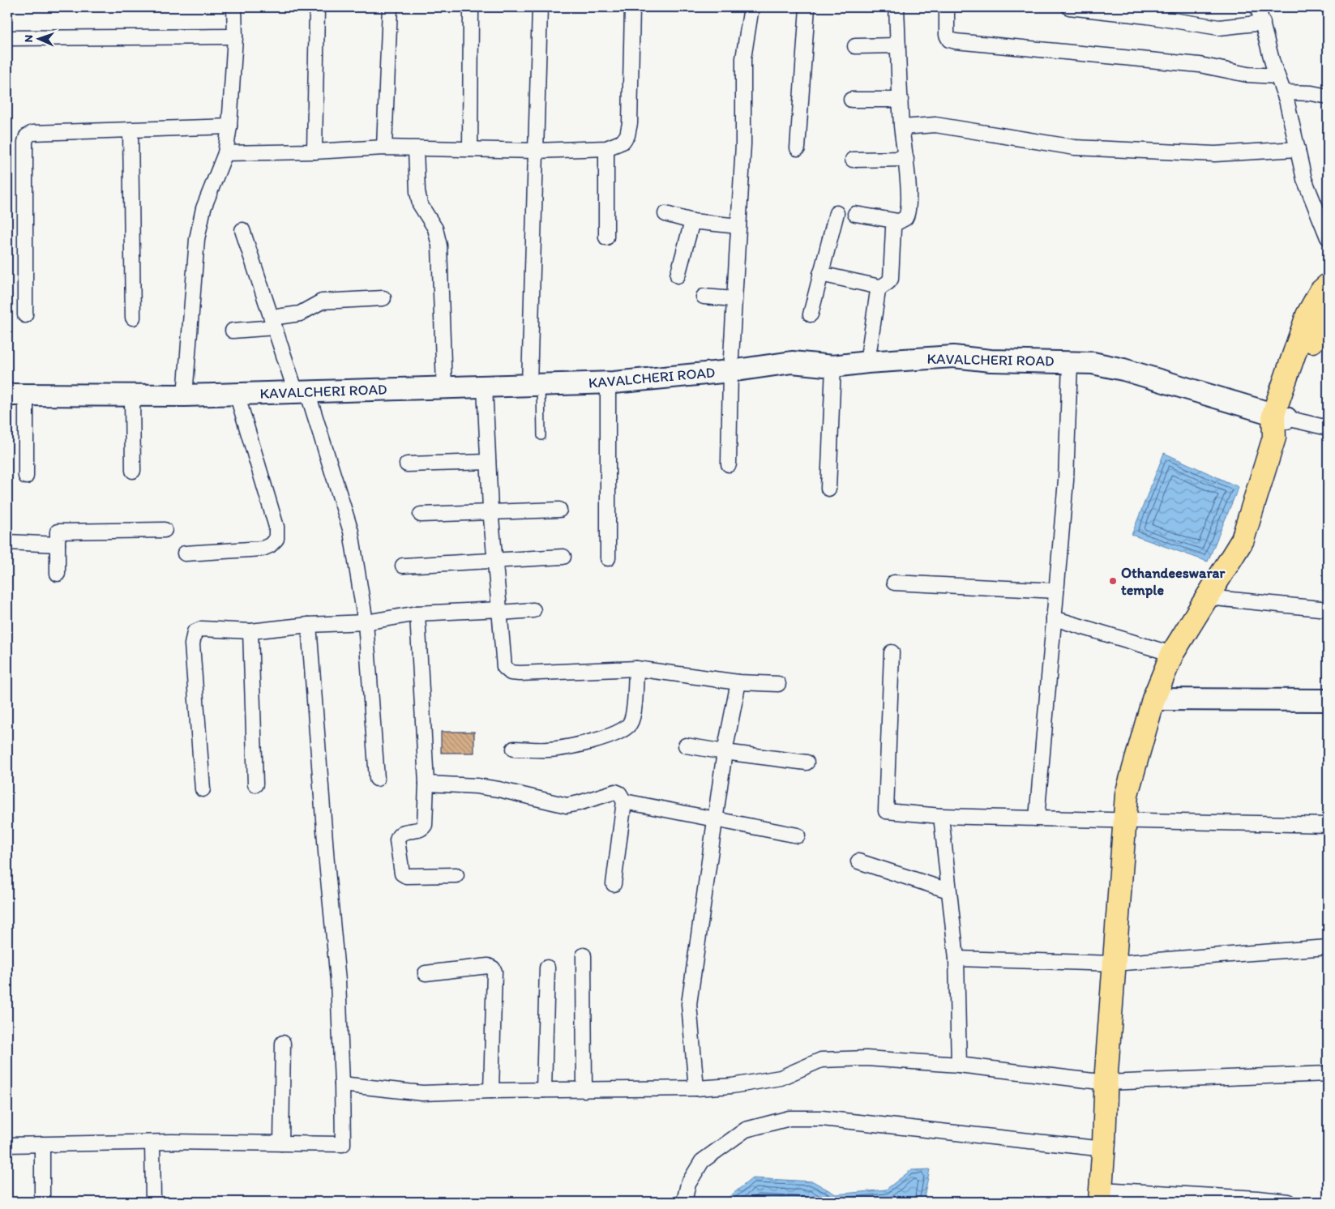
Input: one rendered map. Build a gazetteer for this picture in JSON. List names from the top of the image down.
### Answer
{
  "streets": {
    "street": ["KAVALCHERI ROAD"]
  },
  "places": ["Othandeeswarar temple"],
  "north": "left"
}
